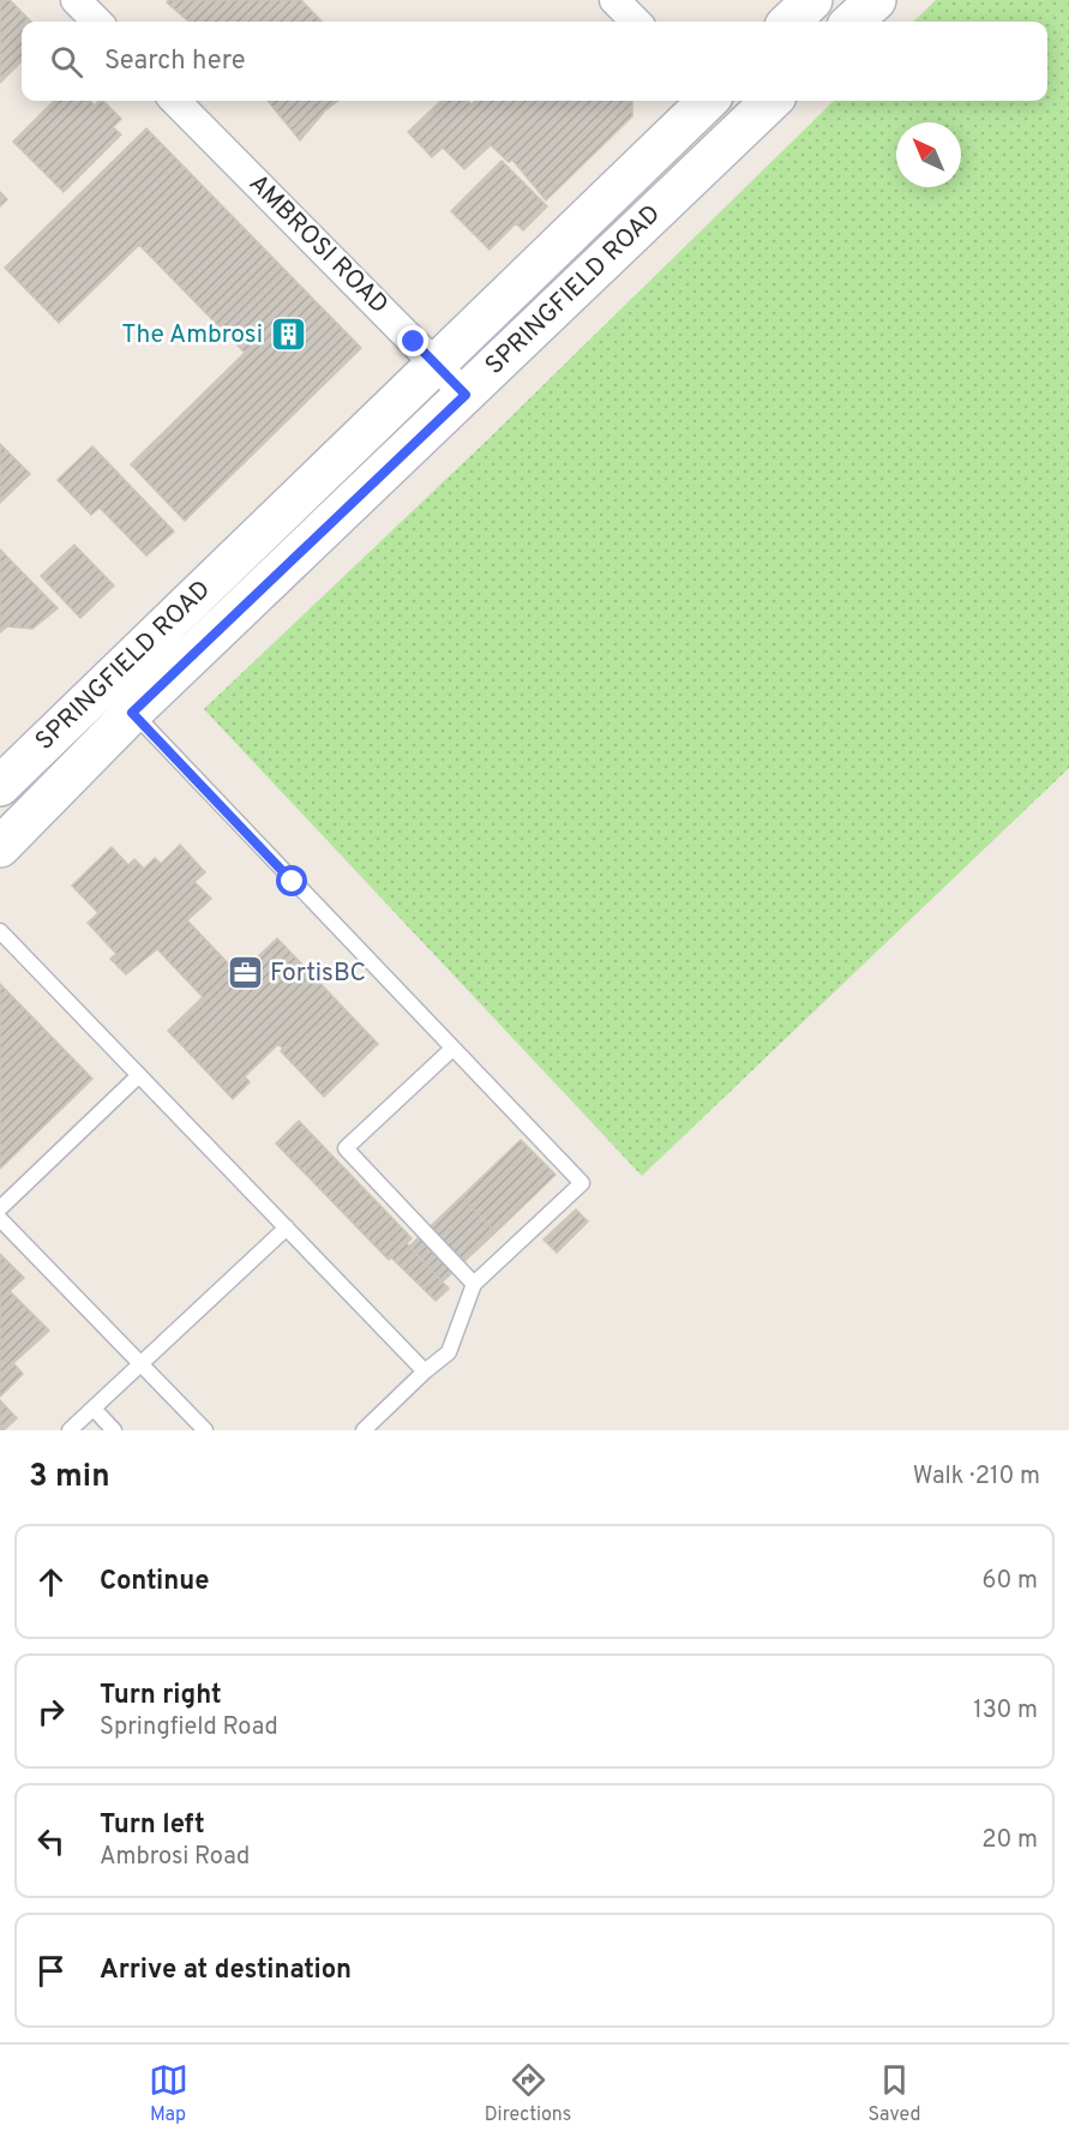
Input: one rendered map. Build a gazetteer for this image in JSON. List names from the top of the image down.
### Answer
{
  "streets": {
    "main road": ["SPRINGFIELD ROAD"],
    "street": ["AMBROSI ROAD"]
  },
  "crossings": [
    ["AMBROSI ROAD", "SPRINGFIELD ROAD"]
  ],
  "places": {
    "building": ["The Ambrosi"],
    "office": ["FortisBC"]
  },
  "north": "top left",
  "page": {
    "search": "Search here",
    "heading": ["3 min", "Walk · 210 m"],
    "list": [
      ["Continue", "60 m"],
      ["Turn right", "Springfield Road", "130 m"],
      ["Turn left", "Ambrosi Road", "20 m"],
      "Arrive at destination"
    ],
    "nav": ["Map", "Directions", "Saved"]
  }
}
